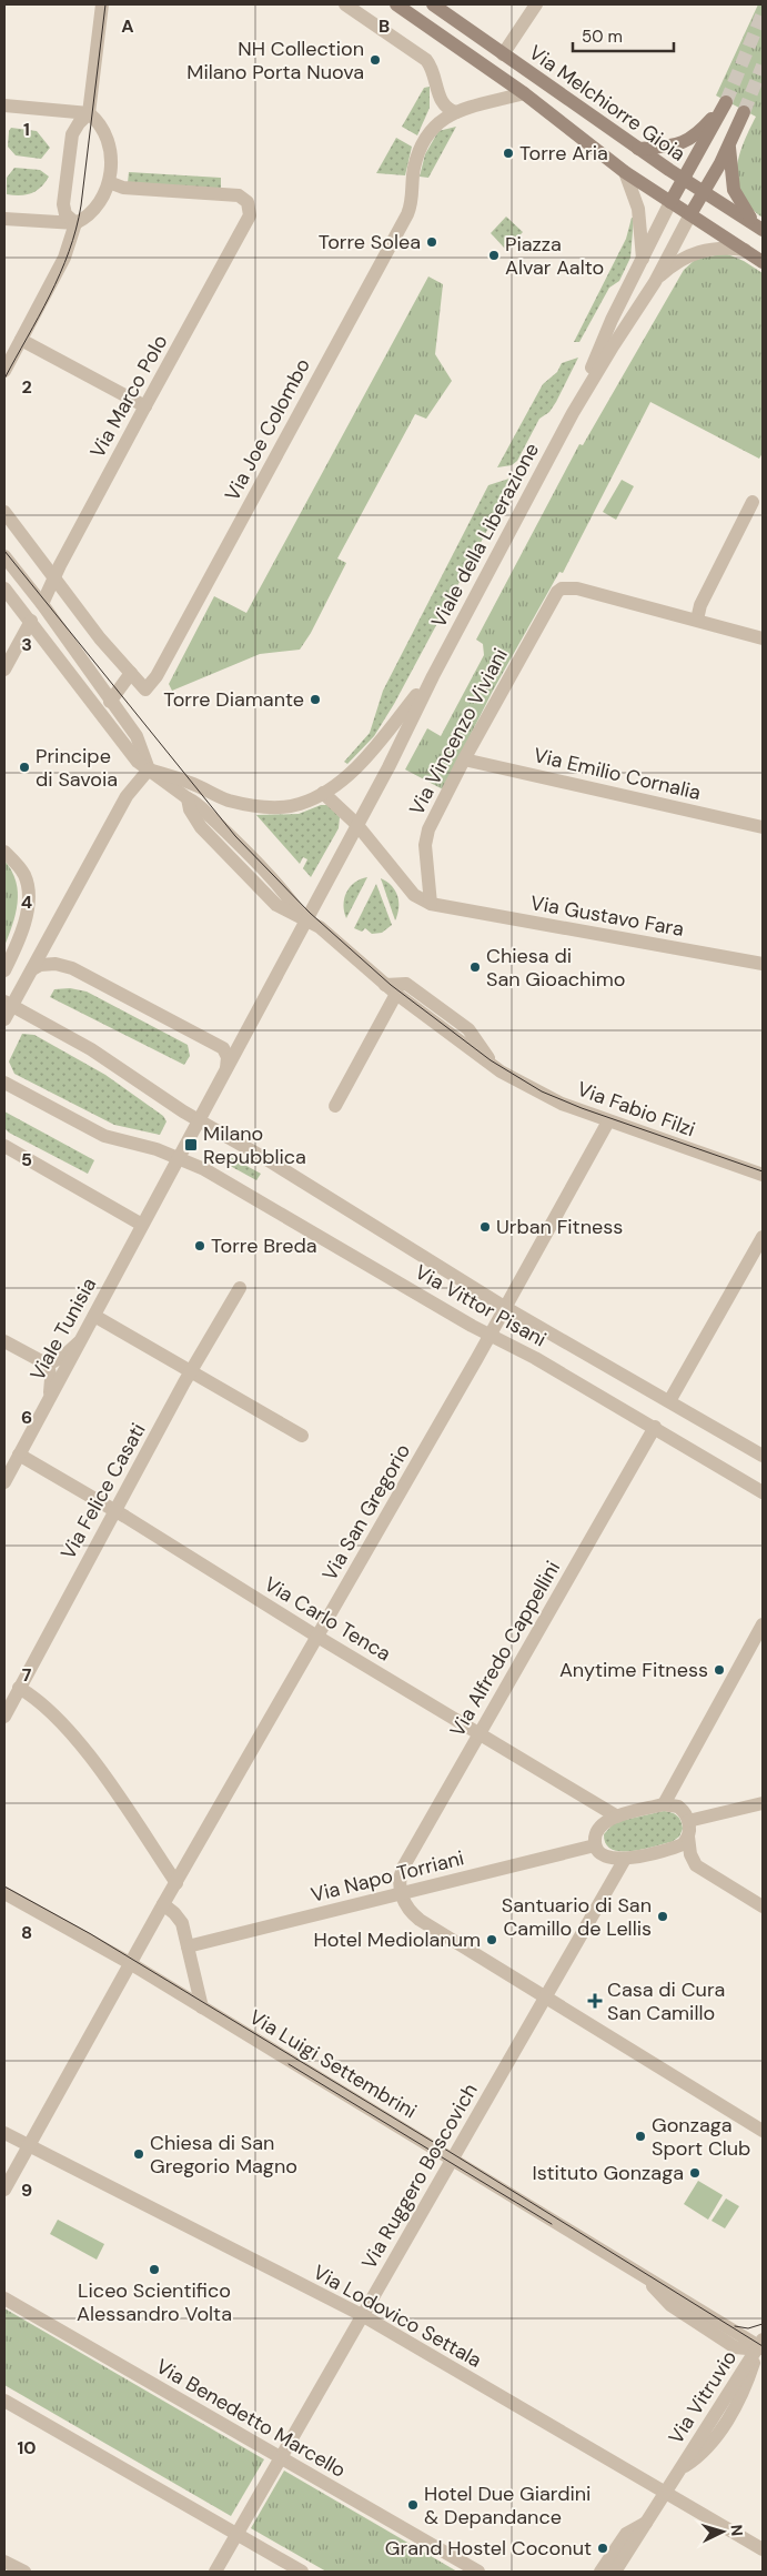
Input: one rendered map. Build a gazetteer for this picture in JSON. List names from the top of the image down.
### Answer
{
  "streets": {
    "main road": ["Via Melchiorre Gioia", "Viale della Liberazione"],
    "street": [
      "Via Marco Polo",
      "Via Joe Colombo",
      "Via Vincenzo Viviani",
      "Via Emilio Cornalia",
      "Via Gustavo Fara",
      "Via Fabio Filzi",
      "Via Vittor Pisani",
      "Viale Tunisia",
      "Via Felice Casati",
      "Via San Gregorio",
      "Via Carlo Tenca",
      "Via Alfredo Cappellini",
      "Via Napo Torriani",
      "Via Luigi Settembrini",
      "Via Ruggero Boscovich",
      "Via Lodovico Settala",
      "Via Vitruvio",
      "Via Benedetto Marcello"
    ]
  },
  "crossings": [
    ["Via Melchiorre Gioia", "Via Joe Colombo"],
    ["Via Melchiorre Gioia", "Viale della Liberazione"],
    ["Viale della Liberazione", "Viale Tunisia"],
    ["Via Vincenzo Viviani", "Via Emilio Cornalia"],
    ["Via Vincenzo Viviani", "Via Gustavo Fara"],
    ["Via Fabio Filzi", "Via San Gregorio"],
    ["Via Vittor Pisani", "Viale Tunisia"],
    ["Via Vittor Pisani", "Via San Gregorio"],
    ["Via Vittor Pisani", "Via Alfredo Cappellini"],
    ["Viale Tunisia", "Via Carlo Tenca"],
    ["Via Felice Casati", "Via Carlo Tenca"],
    ["Via San Gregorio", "Via Carlo Tenca"],
    ["Via San Gregorio", "Via Luigi Settembrini"],
    ["Via San Gregorio", "Via Lodovico Settala"],
    ["Via Carlo Tenca", "Via Alfredo Cappellini"],
    ["Via Alfredo Cappellini", "Via Napo Torriani"],
    ["Via Luigi Settembrini", "Via Ruggero Boscovich"],
    ["Via Luigi Settembrini", "Via Vitruvio"],
    ["Via Ruggero Boscovich", "Via Lodovico Settala"],
    ["Via Ruggero Boscovich", "Via Benedetto Marcello"],
    ["Via Lodovico Settala", "Via Vitruvio"]
  ],
  "places": {
    "other": [
      "NH Collection Milano Porta Nuova",
      "Torre Aria",
      "Torre Solea",
      "Piazza Alvar Aalto",
      "Torre Diamante",
      "Principe di Savoia",
      "Chiesa di San Gioachimo",
      "Urban Fitness",
      "Torre Breda",
      "Anytime Fitness",
      "Santuario di San Camillo de Lellis",
      "Hotel Mediolanum",
      "Gonzaga Sport Club",
      "Chiesa di San Gregorio Magno",
      "Istituto Gonzaga",
      "Liceo Scientifico Alessandro Volta",
      "Hotel Due Giardini & Depandance",
      "Grand Hostel Coconut"
    ],
    "transit": ["Milano Repubblica"],
    "health": ["Casa di Cura San Camillo"]
  },
  "scale_bar": "50 m",
  "north": "right",
  "grid": {
    "columns": ["A", "B"],
    "rows": [
      "1",
      "2",
      "3",
      "4",
      "5",
      "6",
      "7",
      "8",
      "9",
      "10"
    ]
  }
}
